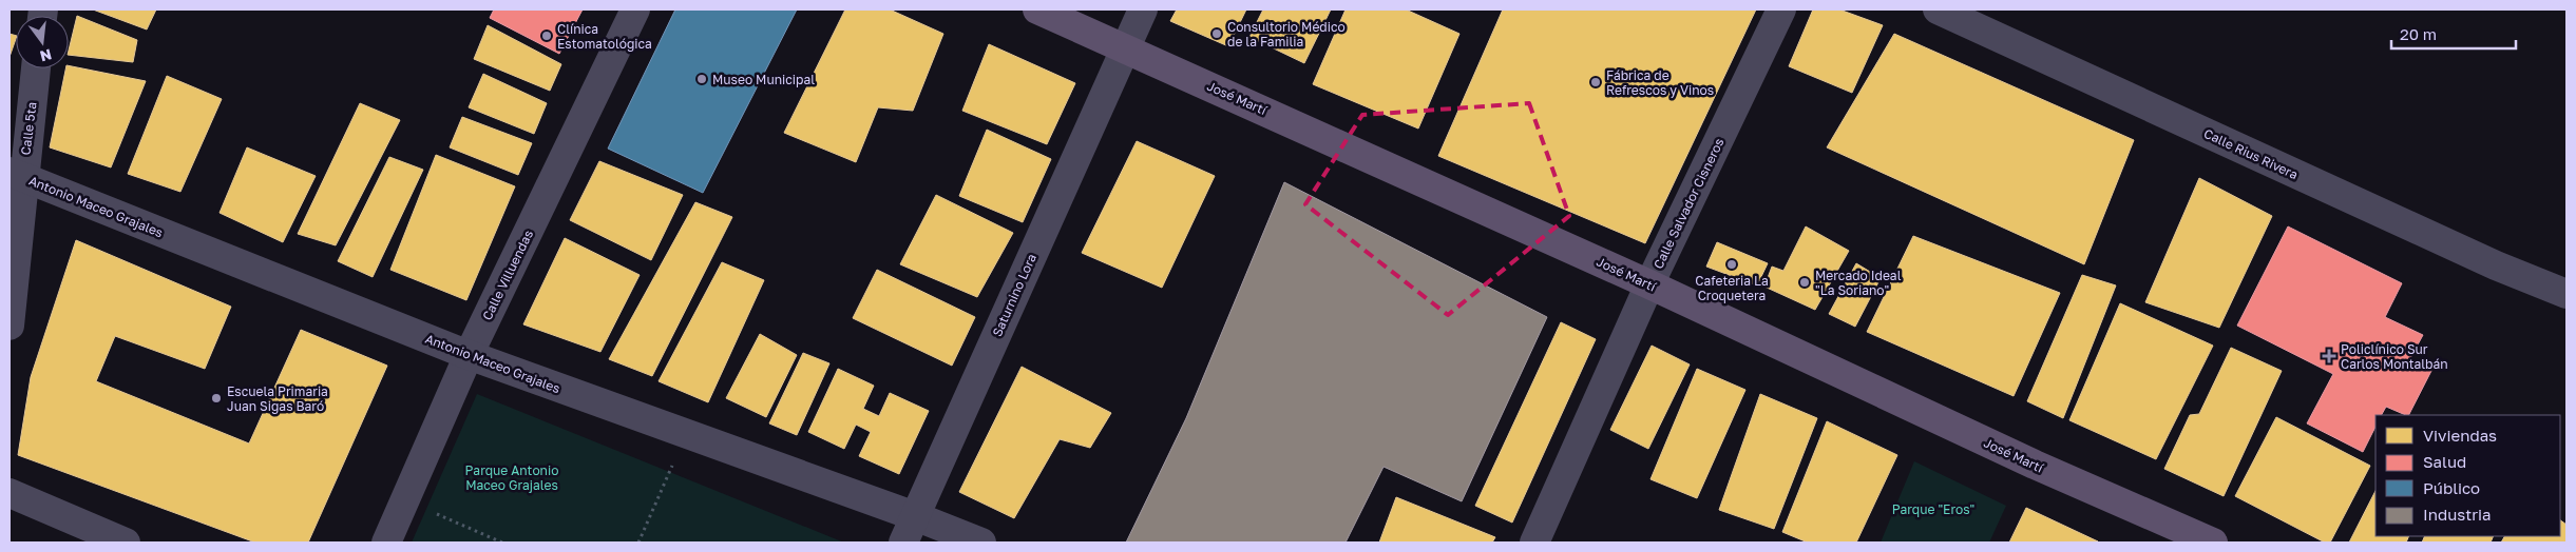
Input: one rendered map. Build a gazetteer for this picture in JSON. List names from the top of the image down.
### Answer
{
  "streets": {
    "main road": ["José Martí"],
    "street": [
      "Calle 5ta",
      "Calle Rius Rivera",
      "Calle Salvador Cisneros",
      "Antonio Maceo Grajales",
      "Calle Villuendas",
      "Saturnino Lora"
    ]
  },
  "crossings": [
    ["José Martí", "Calle Salvador Cisneros"],
    ["José Martí", "Saturnino Lora"],
    ["Calle 5ta", "Antonio Maceo Grajales"],
    ["Antonio Maceo Grajales", "Calle Villuendas"],
    ["Antonio Maceo Grajales", "Saturnino Lora"]
  ],
  "parks": ["Parque Antonio Maceo Grajales", "Parque \"Eros\""],
  "places": {
    "other": [
      "Consultorio Médico de la Familia",
      "Clínica Estomatológica",
      "Museo Municipal",
      "Fábrica de Refrescos y Vinos",
      "Cafeteria La Croquetera",
      "Mercado Ideal \"La Soriano\"",
      "Escuela Primaria Juan Sigas Baró"
    ],
    "health": ["Policlínico Sur Carlos Montalbán"]
  },
  "legend": [
    "Viviendas",
    "Salud",
    "Público",
    "Industria"
  ],
  "scale_bar": "20 m",
  "north": "bottom"
}
